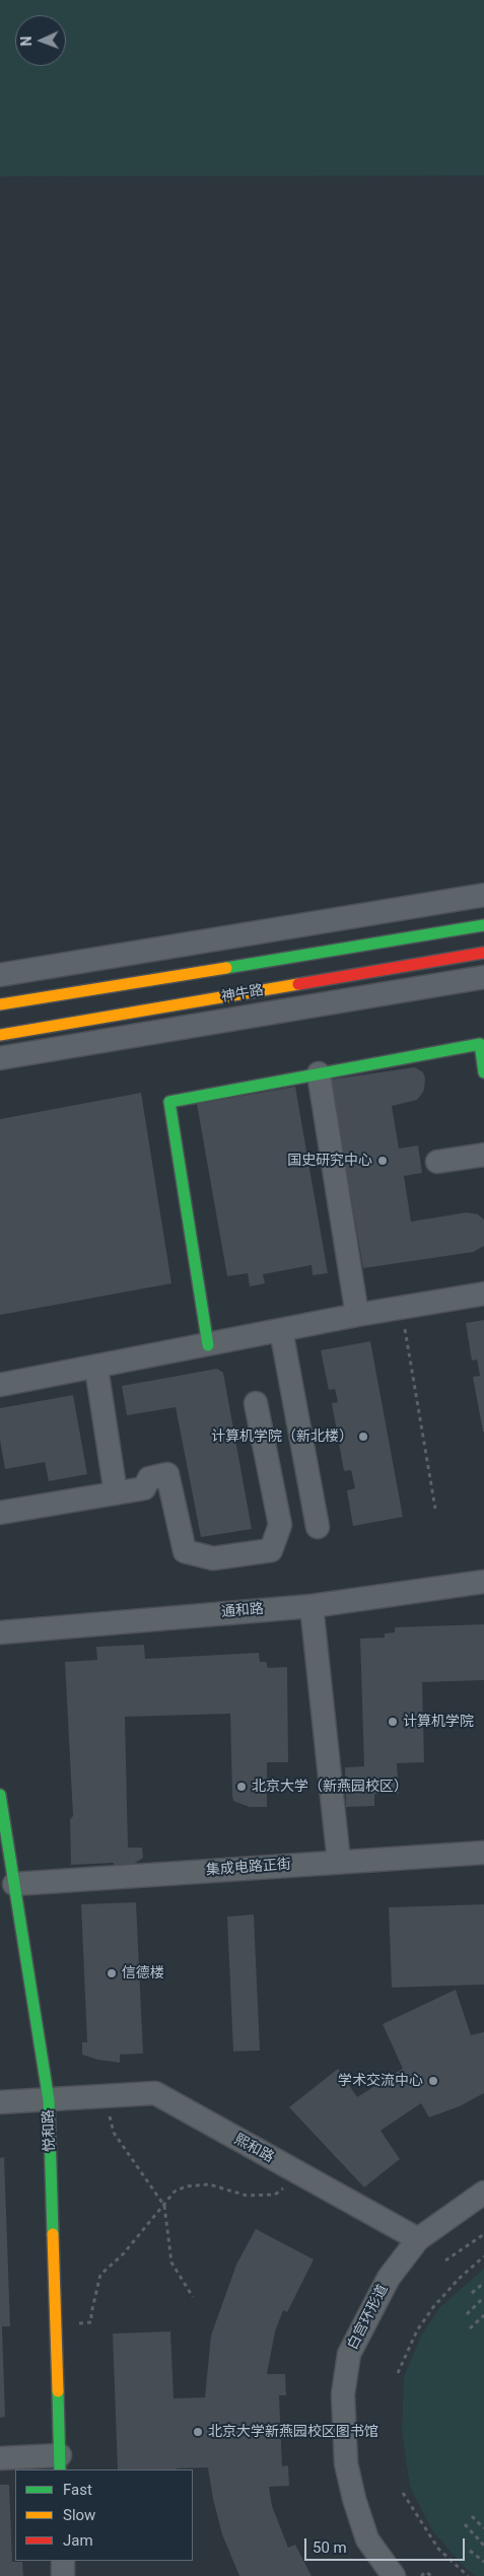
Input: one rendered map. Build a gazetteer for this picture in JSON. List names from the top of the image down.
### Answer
{
  "streets": {
    "street": [
      "神牛路",
      "通和路",
      "集成电路正街",
      "悦和路",
      "熙和路",
      "白宫环形道"
    ]
  },
  "crossings": [
    ["集成电路正街", "悦和路"],
    ["悦和路", "熙和路"],
    ["熙和路", "白宫环形道"]
  ],
  "places": [
    "国史研究中心",
    "计算机学院（新北楼）",
    "计算机学院",
    "北京大学（新燕园校区）",
    "信德楼",
    "学术交流中心",
    "北京大学新燕园校区图书馆"
  ],
  "legend": ["Fast", "Slow", "Jam"],
  "scale_bar": "50 m",
  "north": "left"
}
